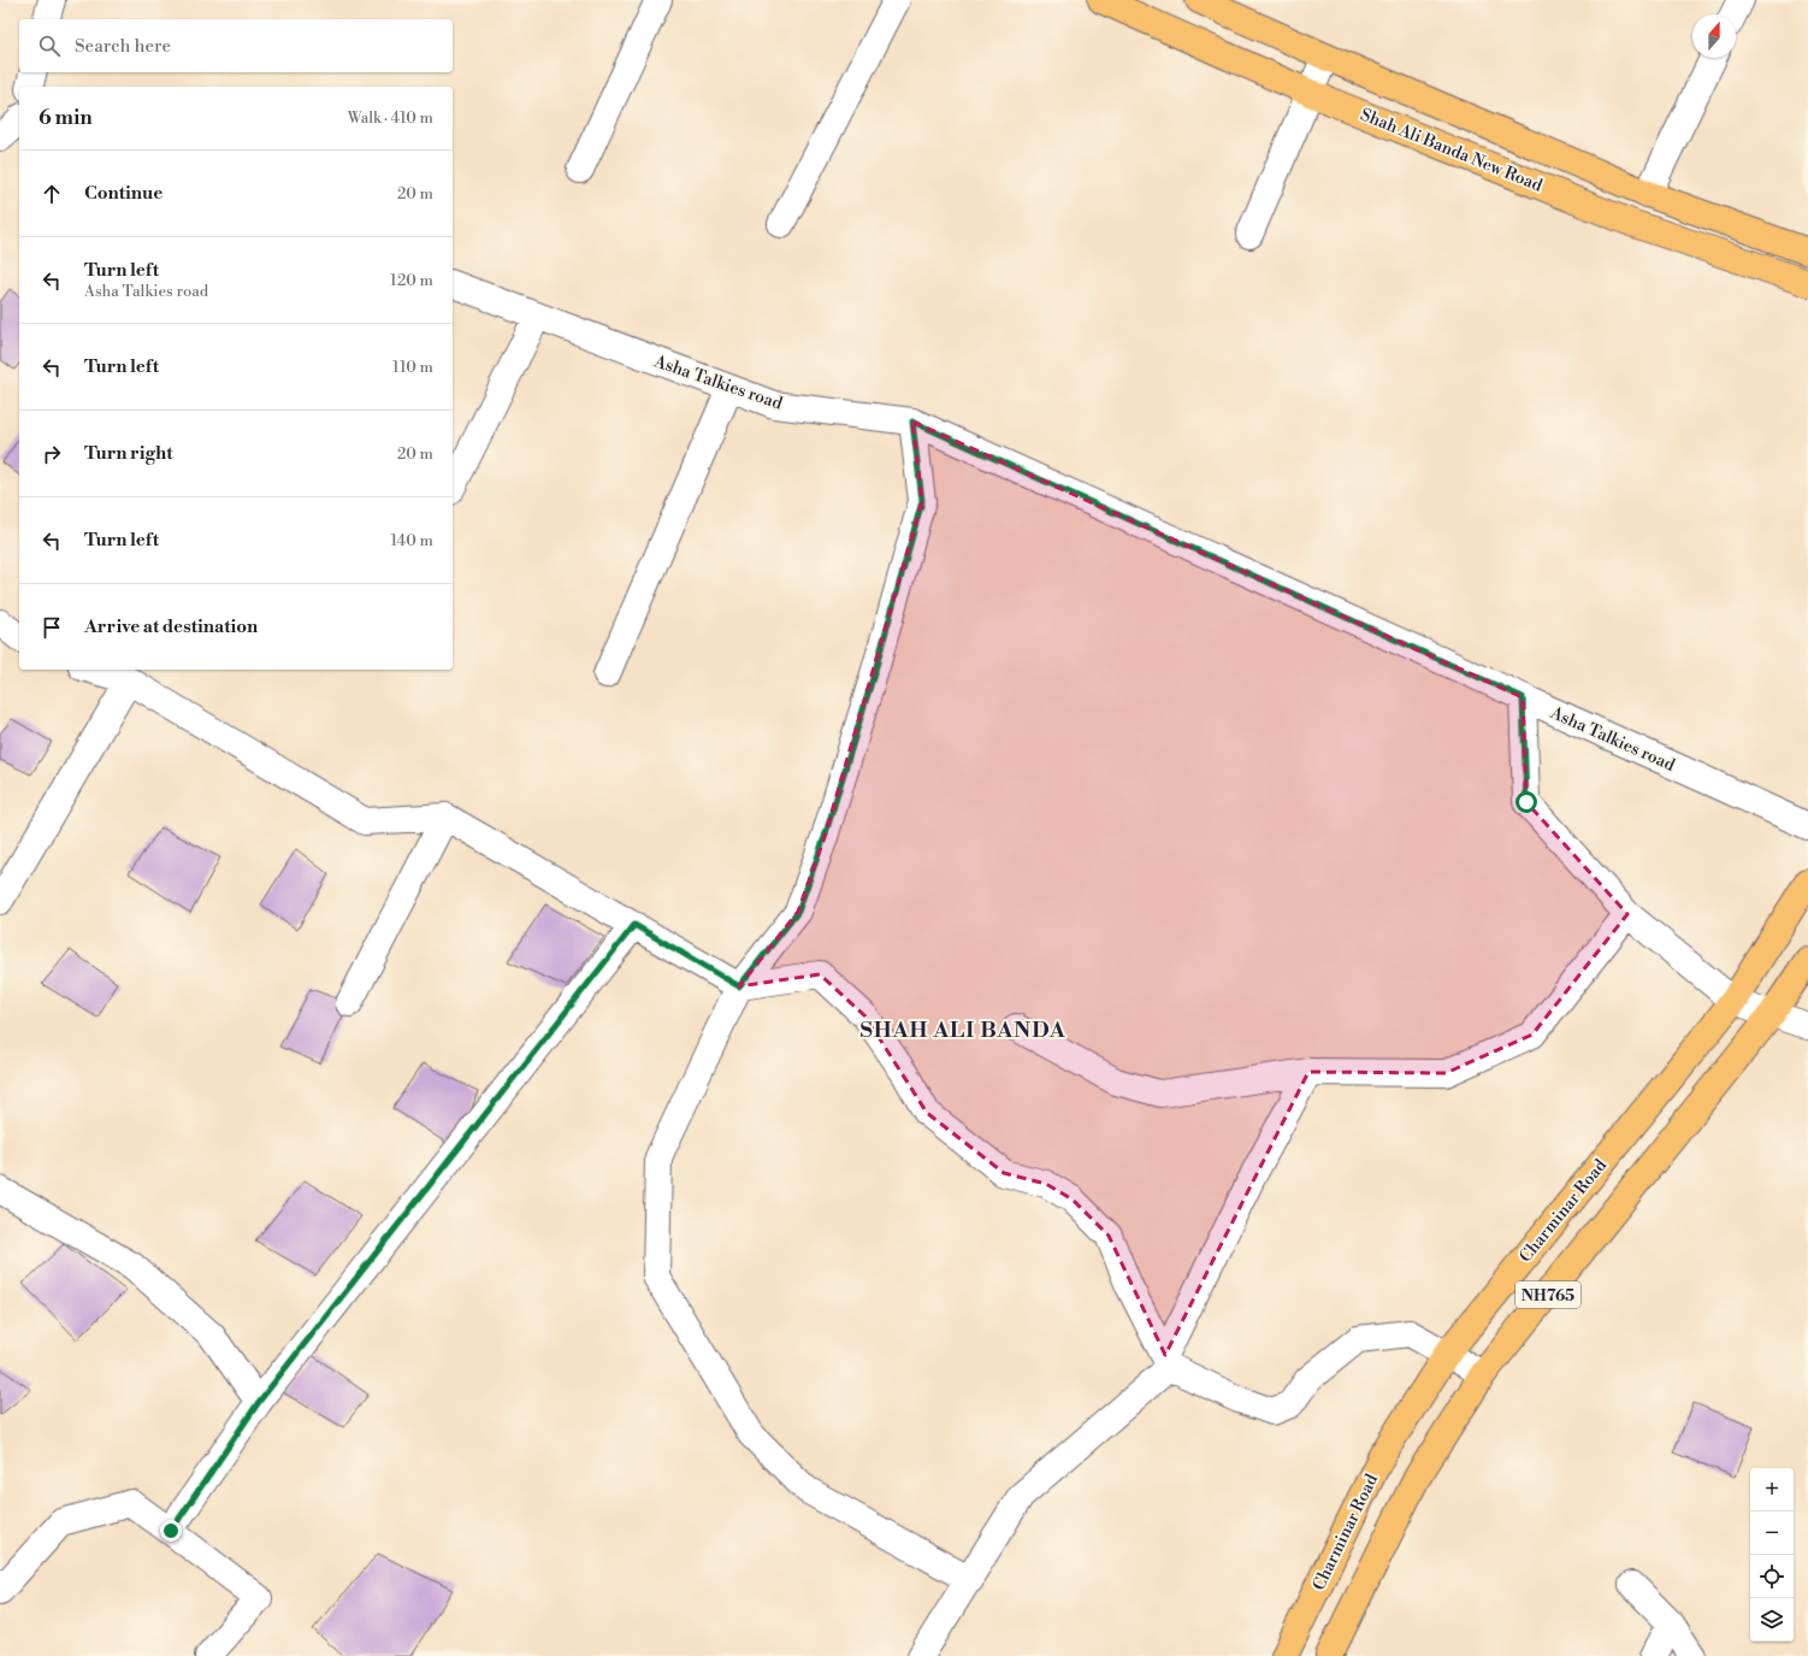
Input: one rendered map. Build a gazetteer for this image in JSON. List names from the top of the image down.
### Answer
{
  "streets": {
    "main road": ["Shah Ali Banda New Road", "Charminar Road", "NH765"],
    "street": ["Asha Talkies road"]
  },
  "districts": ["SHAH ALI BANDA"],
  "north": "top",
  "page": {
    "search": "Search here",
    "heading": ["6 min", "Walk · 410 m"],
    "list": [
      ["Continue", "20 m"],
      ["Turn left", "Asha Talkies road", "120 m"],
      ["Turn left", "110 m"],
      ["Turn right", "20 m"],
      ["Turn left", "140 m"],
      "Arrive at destination"
    ],
    "map_buttons": ["+", "−"]
  }
}
